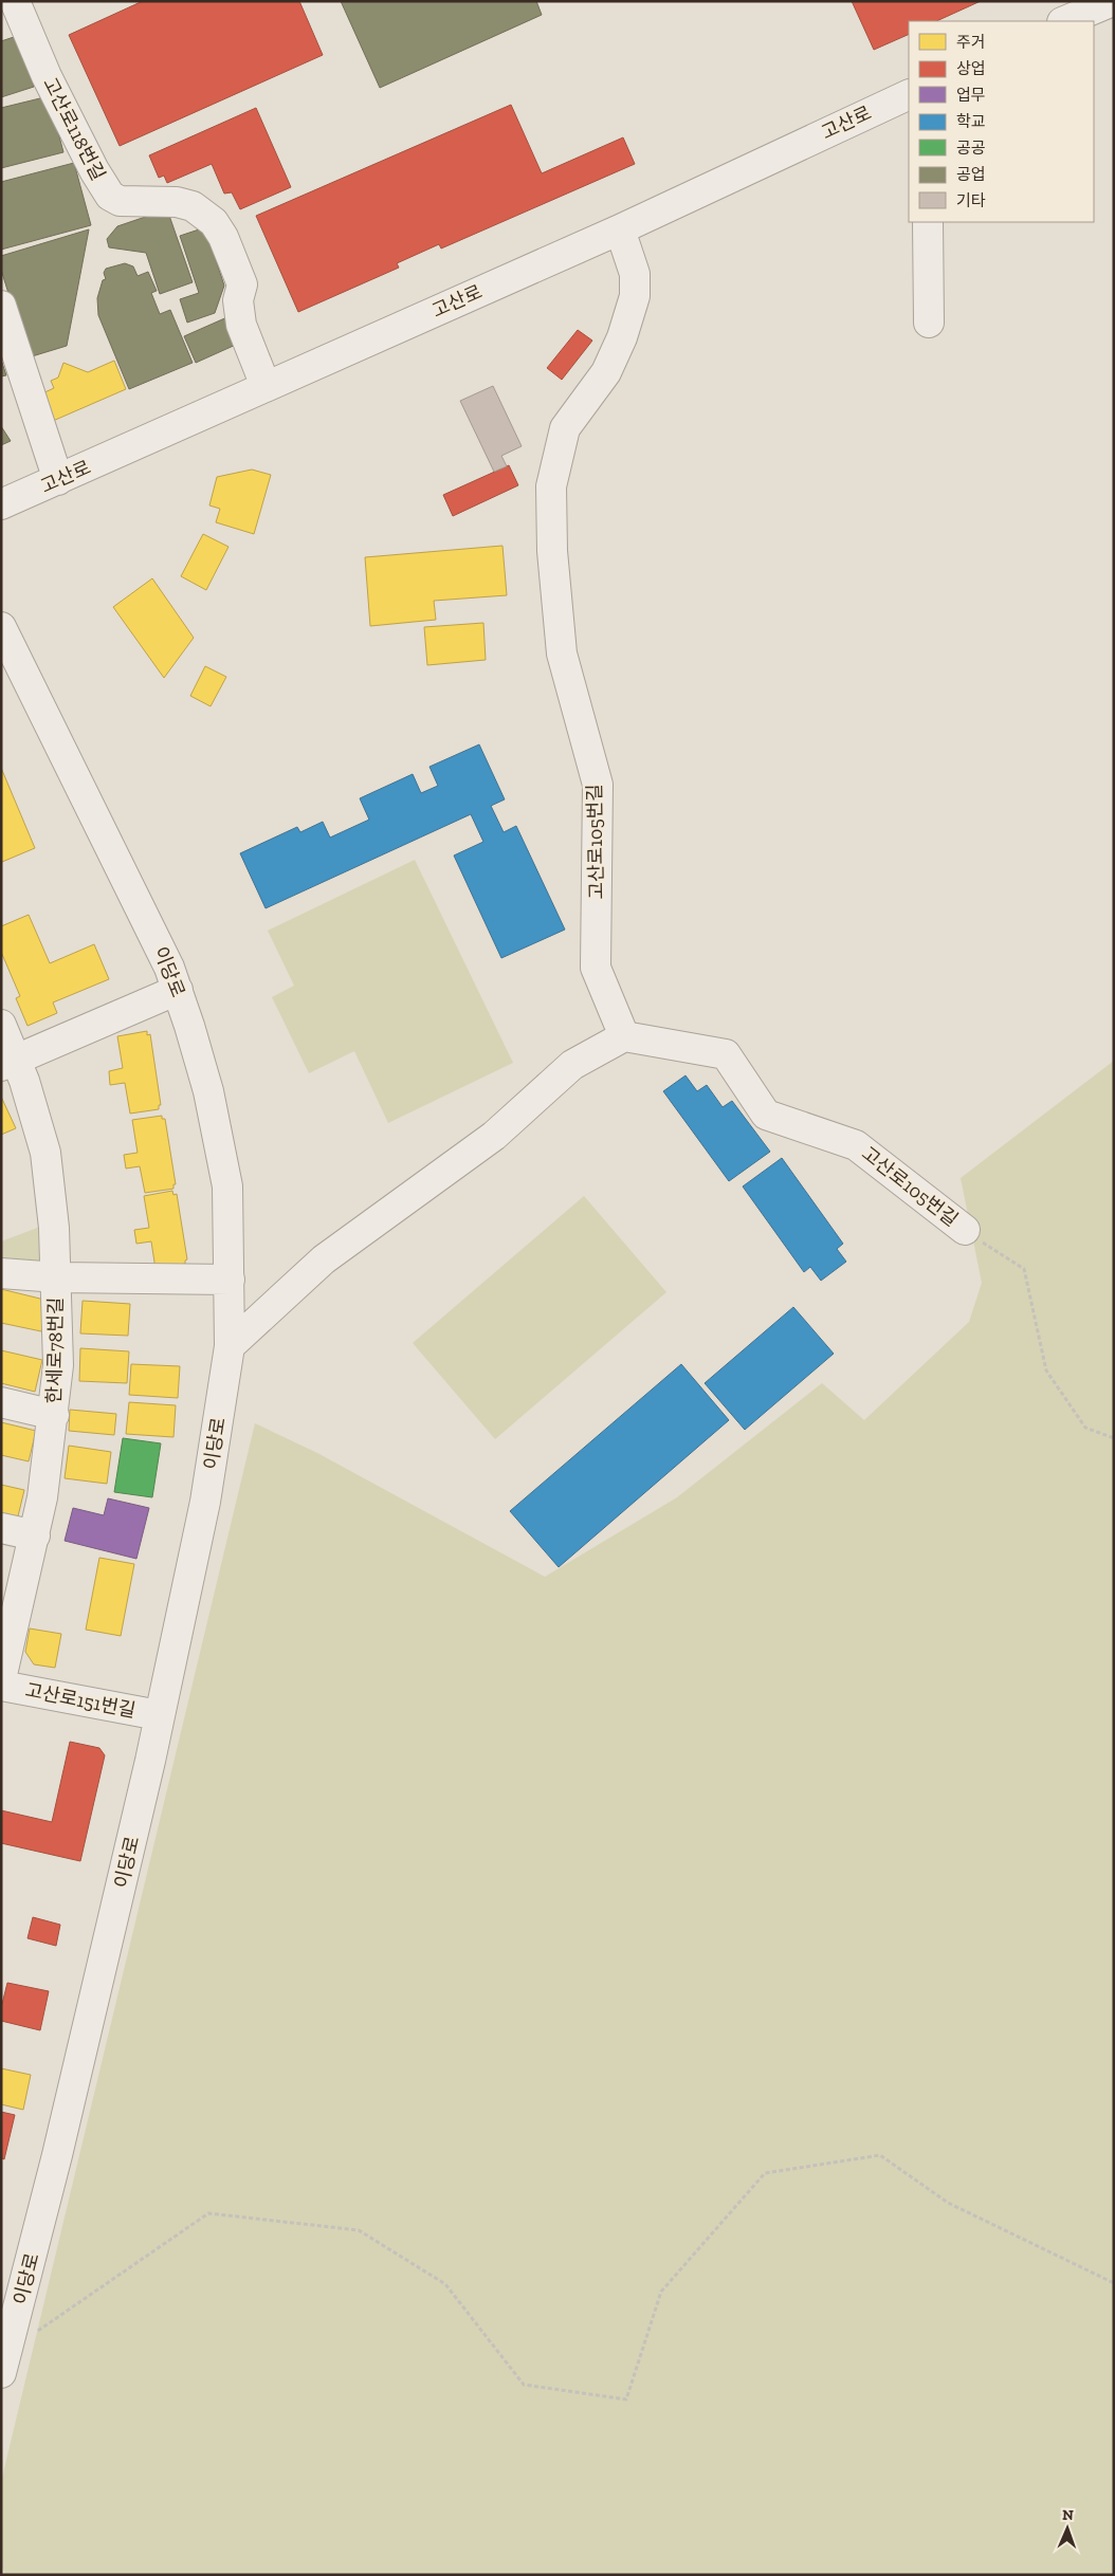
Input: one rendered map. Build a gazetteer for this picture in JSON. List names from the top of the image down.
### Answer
{
  "streets": {
    "street": [
      "고산로",
      "고산로118번길",
      "고산로105번길",
      "이당로",
      "한세로78번길",
      "고산로151번길"
    ]
  },
  "crossings": [
    ["고산로", "고산로118번길"],
    ["고산로", "고산로105번길"],
    ["이당로", "고산로151번길"]
  ],
  "legend": [
    "주거",
    "상업",
    "업무",
    "학교",
    "공공",
    "공업",
    "기타"
  ],
  "north": "top"
}
